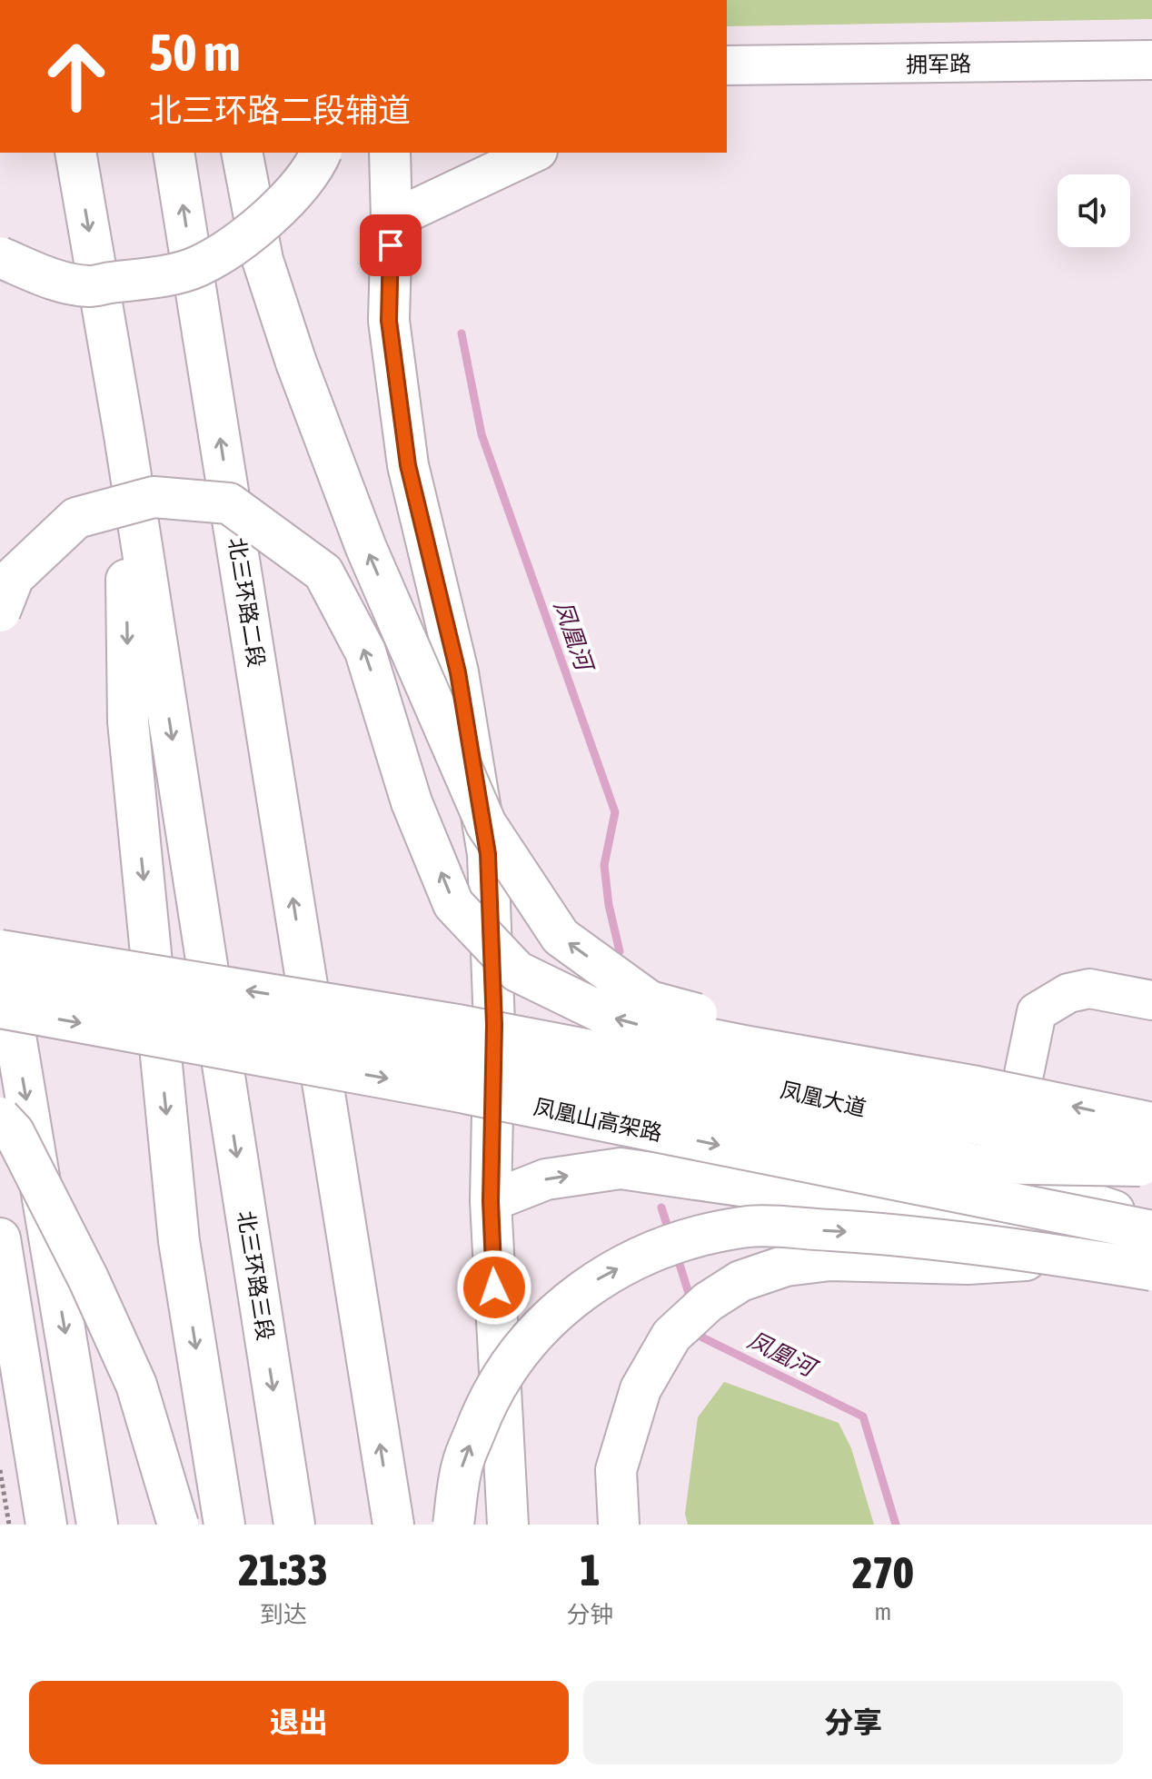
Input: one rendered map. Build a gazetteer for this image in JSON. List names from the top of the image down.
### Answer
{
  "streets": {
    "main road": [
      "北三环路二段",
      "凤凰大道",
      "凤凰山高架路",
      "北三环路三段"
    ],
    "street": ["拥军路"]
  },
  "water": ["凤凰河"],
  "page": {
    "turn": ["50 m", "北三环路二段辅道"],
    "eta": [
      "21:33",
      "到达",
      "1",
      "分钟",
      "270",
      "m"
    ],
    "buttons": ["退出", "分享"]
  }
}
